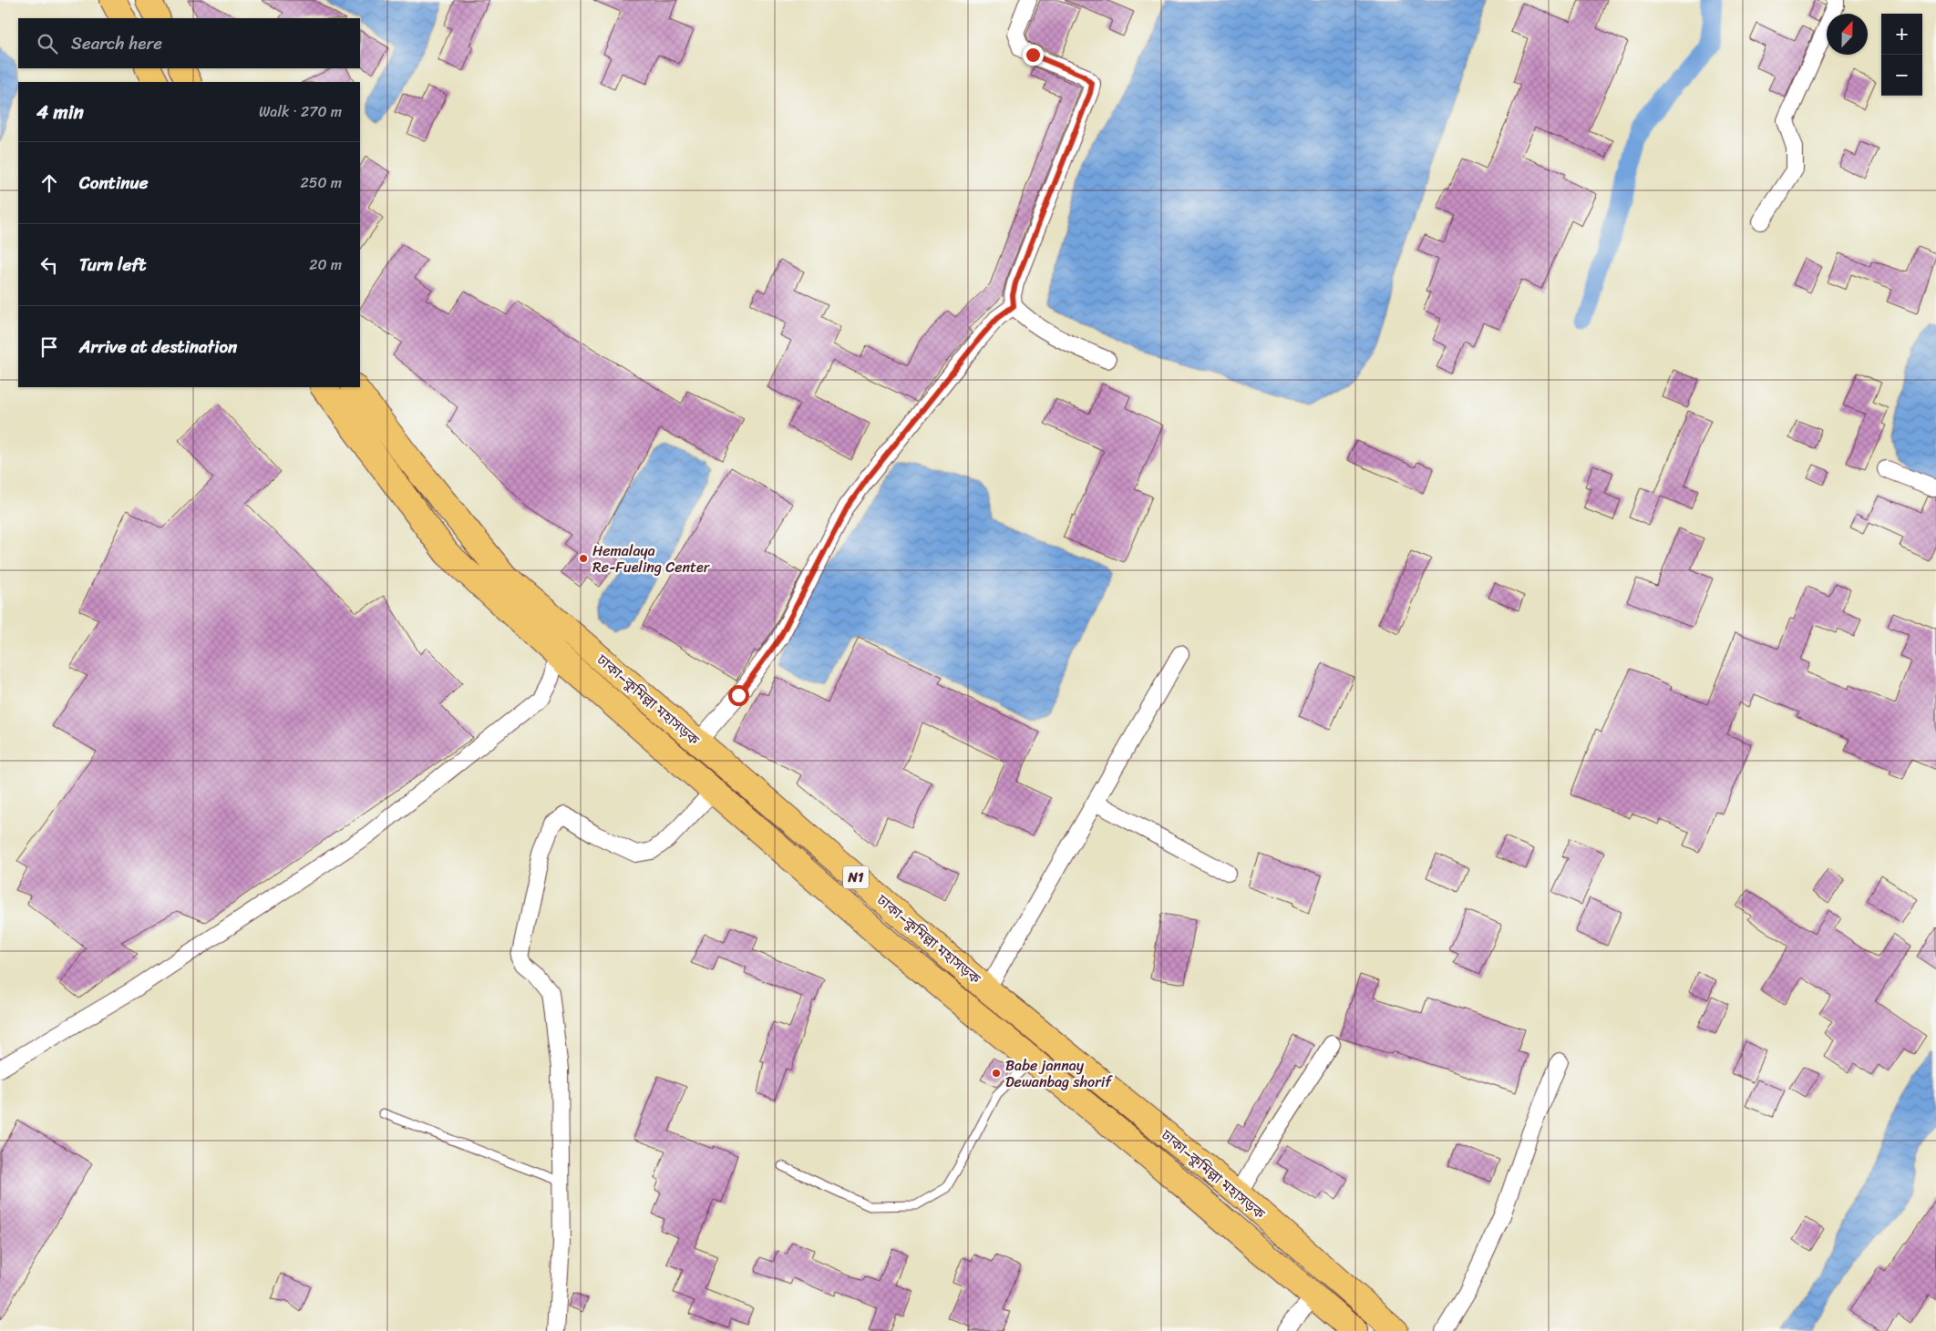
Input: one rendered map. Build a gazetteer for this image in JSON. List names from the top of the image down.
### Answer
{
  "streets": {
    "highway": ["ঢাকা–কুমিল্লা মহাসড়ক", "N1"]
  },
  "places": ["Hemalaya Re-Fueling Center", "Babe jannay Dewanbag shorif"],
  "north": "top",
  "page": {
    "map_buttons": ["+", "−"],
    "search": "Search here",
    "heading": ["4 min", "Walk · 270 m"],
    "list": [
      ["Continue", "250 m"],
      ["Turn left", "20 m"],
      "Arrive at destination"
    ]
  }
}
